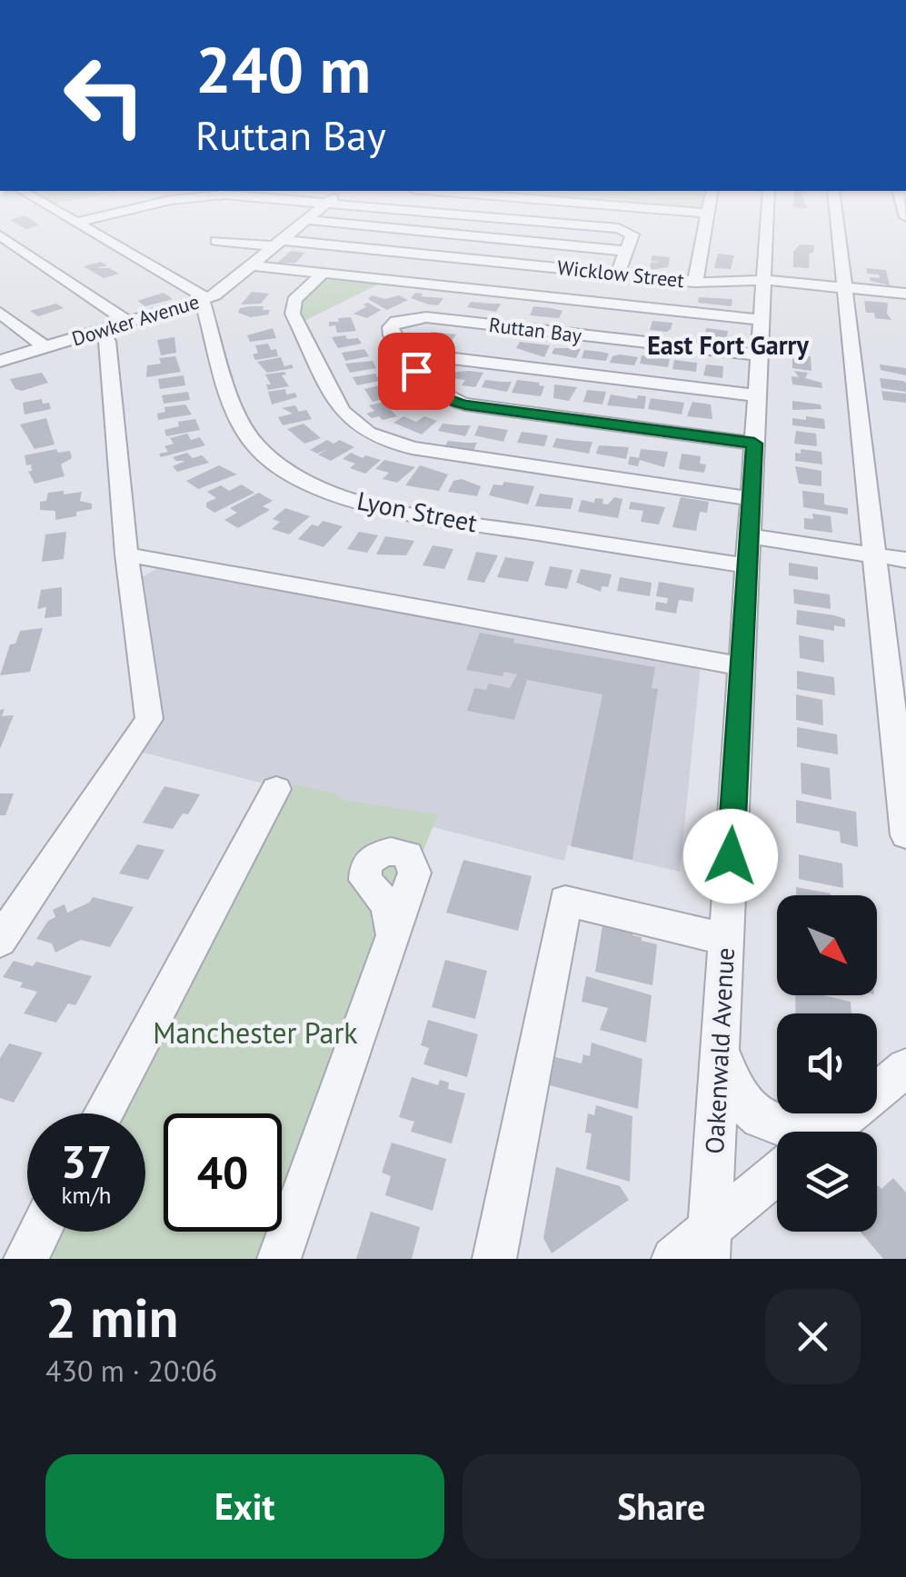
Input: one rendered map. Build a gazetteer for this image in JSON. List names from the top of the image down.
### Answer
{
  "streets": {
    "street": [
      "Wicklow Street",
      "Dowker Avenue",
      "Ruttan Bay",
      "Lyon Street",
      "Oakenwald Avenue"
    ]
  },
  "crossings": [
    ["Wicklow Street", "Dowker Avenue"],
    ["Wicklow Street", "Oakenwald Avenue"],
    ["Dowker Avenue", "Lyon Street"],
    ["Ruttan Bay", "Oakenwald Avenue"],
    ["Lyon Street", "Oakenwald Avenue"]
  ],
  "districts": ["East Fort Garry"],
  "parks": ["Manchester Park"],
  "north": "bottom right",
  "page": {
    "turn": ["240 m", "Ruttan Bay"],
    "speed": "37 km/h",
    "limit": "40",
    "heading": ["2 min", "430 m · 20:06"],
    "buttons": ["Exit", "Share"]
  }
}
